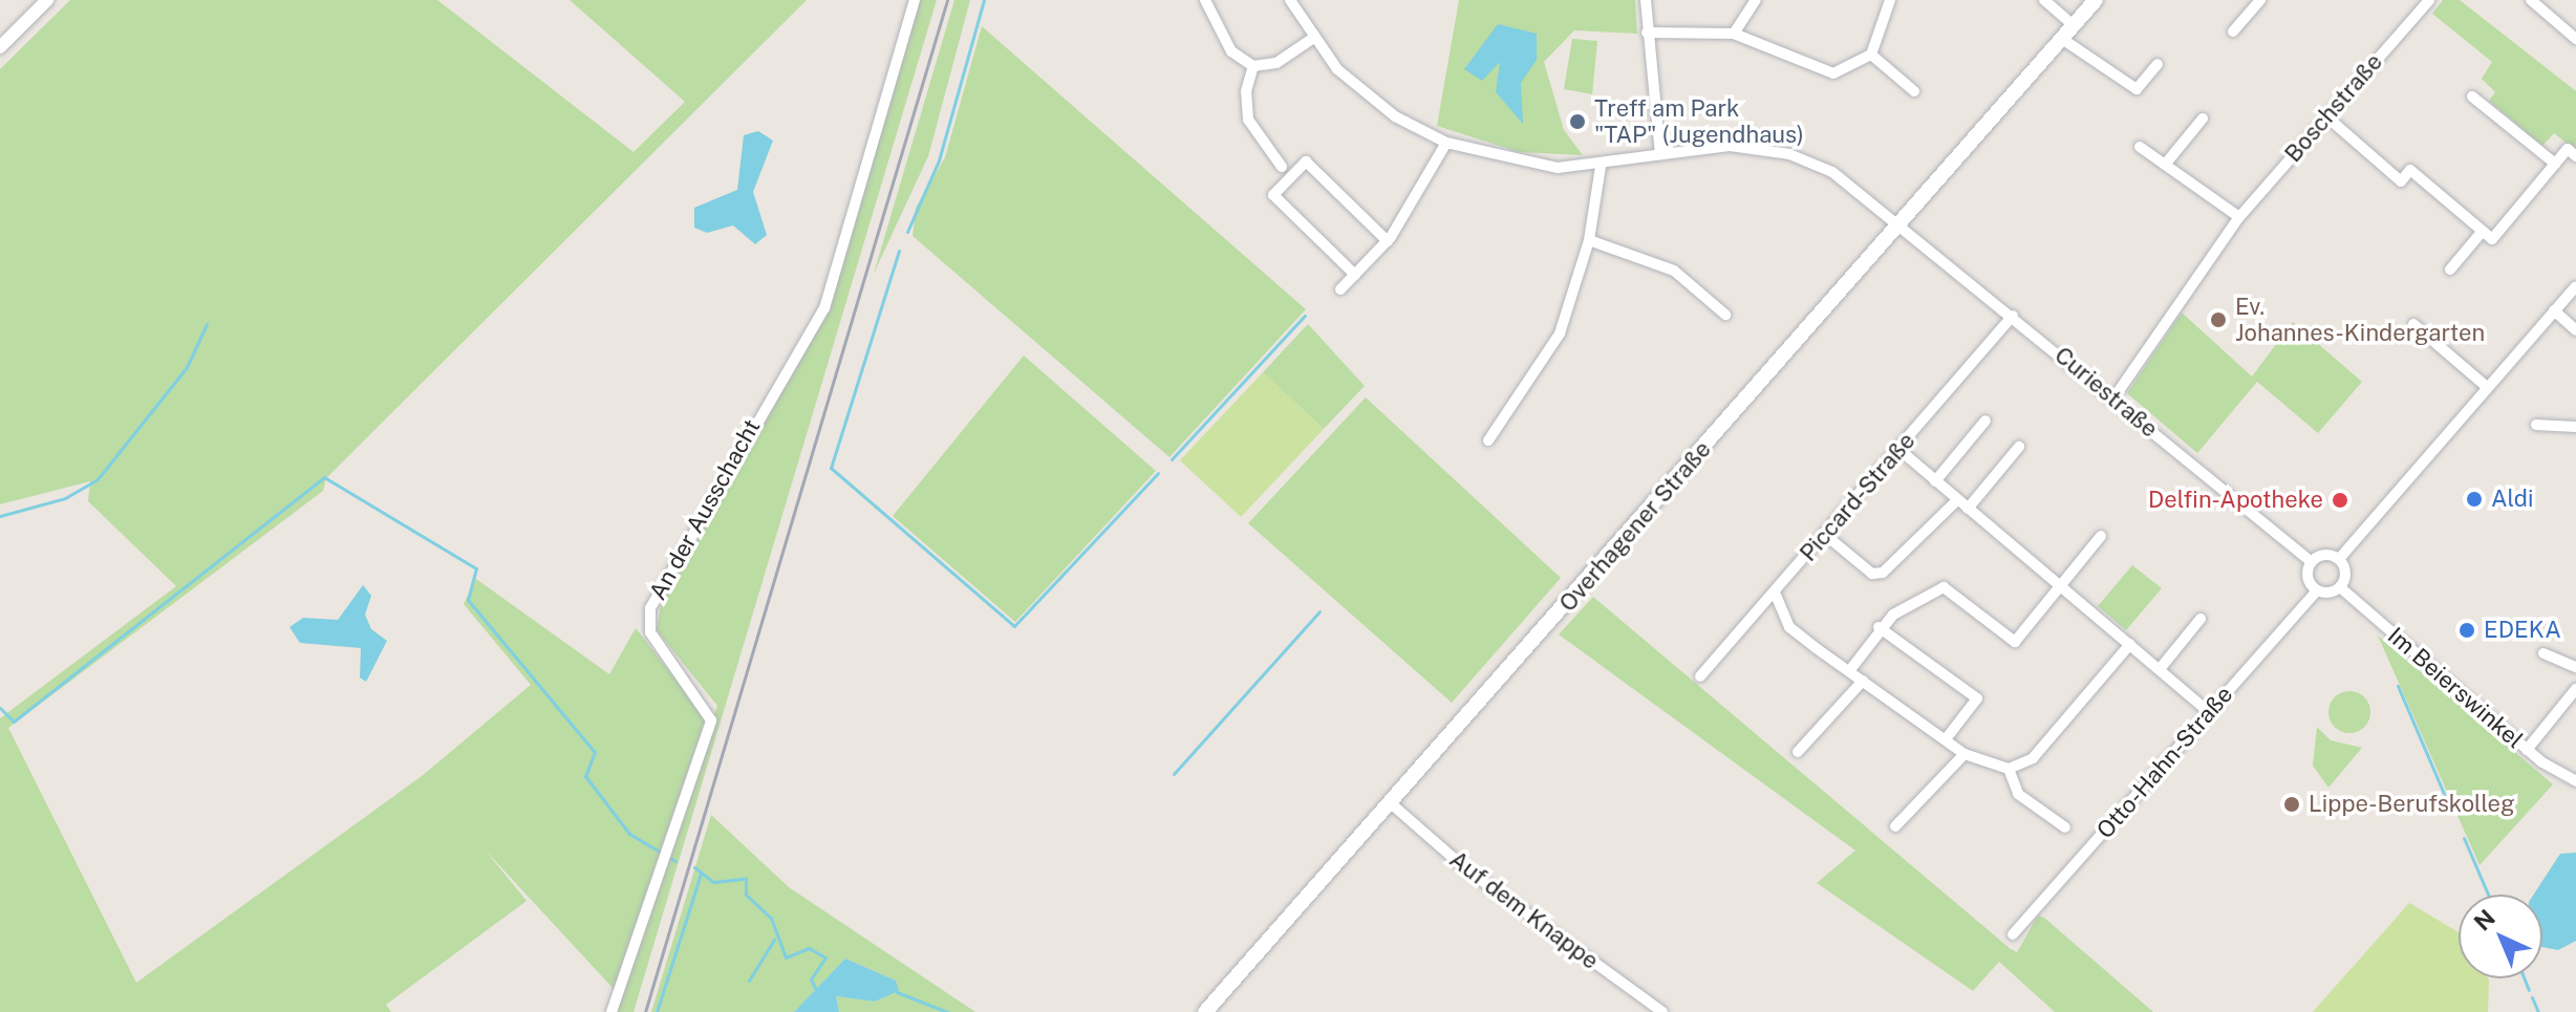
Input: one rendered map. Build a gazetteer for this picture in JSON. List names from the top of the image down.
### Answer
{
  "streets": {
    "main road": ["Overhagener Straße"],
    "street": [
      "Boschstraße",
      "Curiestraße",
      "Piccard-Straße",
      "An der Ausschacht",
      "Im Beierswinkel",
      "Otto-Hahn-Straße",
      "Auf dem Knappe"
    ]
  },
  "crossings": [
    ["Boschstraße", "Curiestraße"],
    ["Curiestraße", "Piccard-Straße"],
    ["Curiestraße", "Overhagener Straße"],
    ["Overhagener Straße", "Auf dem Knappe"]
  ],
  "places": [
    "Treff am Park \"TAP\" (Jugendhaus)",
    "Ev. Johannes-Kindergarten",
    "Aldi",
    "Delfin-Apotheke",
    "EDEKA",
    "Lippe-Berufskolleg"
  ],
  "north": "top left"
}
